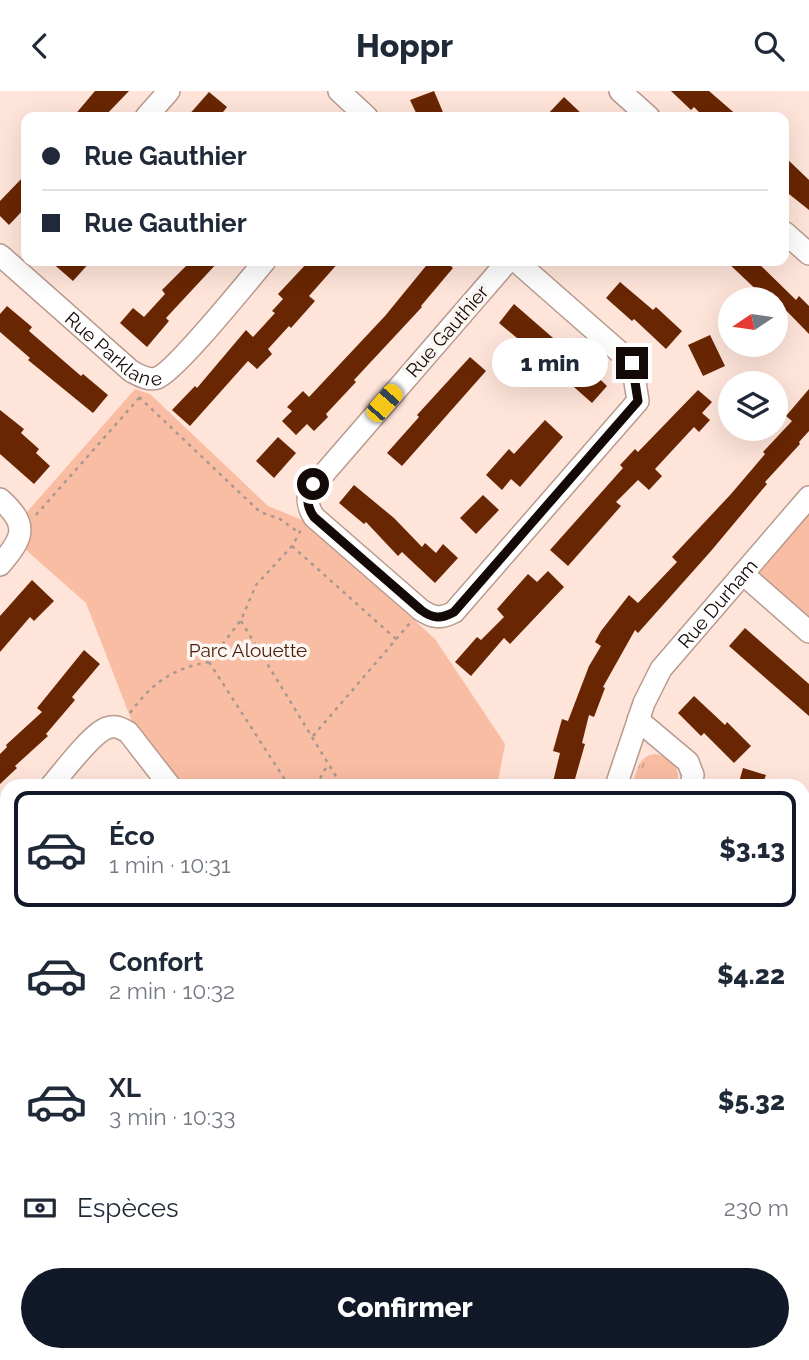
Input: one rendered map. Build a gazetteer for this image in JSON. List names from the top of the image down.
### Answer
{
  "streets": {
    "street": ["Rue Gauthier", "Rue Parklane", "Rue Durham"]
  },
  "parks": ["Parc Alouette"],
  "north": "left",
  "page": {
    "header": "Hoppr",
    "banner": ["Rue Gauthier", "Rue Gauthier"],
    "bubble": "1 min",
    "list": [
      {
        "name": "Éco",
        "note": "1 min · 10:31",
        "value": "$3.13"
      },
      {
        "name": "Confort",
        "note": "2 min · 10:32",
        "value": "$4.22"
      },
      {
        "name": "XL",
        "note": "3 min · 10:33",
        "value": "$5.32"
      }
    ],
    "pay": ["Espèces", "230 m"],
    "buttons": "Confirmer"
  }
}
